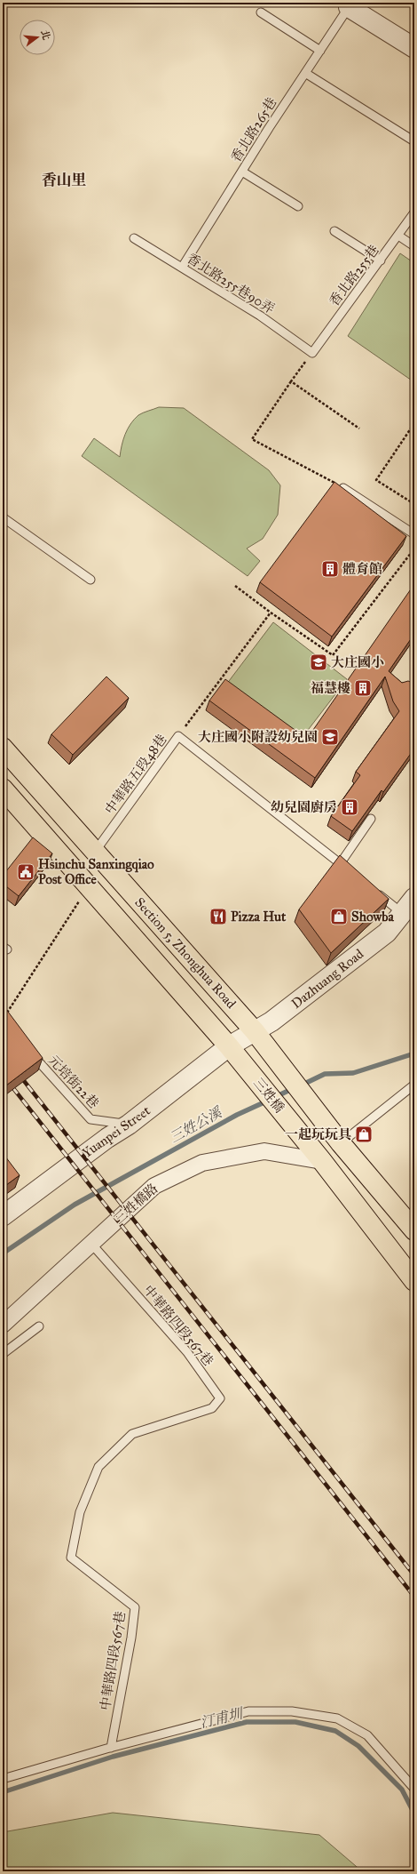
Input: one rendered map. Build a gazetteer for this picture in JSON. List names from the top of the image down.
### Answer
{
  "streets": {
    "main road": ["Section 5, Zhonghua Road", "三姓橋"],
    "street": ["Dazhuang Road", "Yuanpei Street", "三姓橋路"],
    "lane": [
      "香北路265巷",
      "香北路255巷",
      "香北路255巷90弄",
      "中華路五段48巷",
      "元培街22巷",
      "中華路四段567巷"
    ]
  },
  "crossings": [
    ["香北路265巷", "香北路255巷90弄"],
    ["香北路255巷", "香北路255巷90弄"],
    ["中華路五段48巷", "Section 5, Zhonghua Road"],
    ["Section 5, Zhonghua Road", "Dazhuang Road"],
    ["Section 5, Zhonghua Road", "三姓橋"],
    ["Section 5, Zhonghua Road", "Yuanpei Street"],
    ["Dazhuang Road", "三姓橋"],
    ["Dazhuang Road", "Yuanpei Street"],
    ["元培街22巷", "Yuanpei Street"],
    ["三姓橋", "Yuanpei Street"],
    ["三姓橋", "三姓橋路"],
    ["三姓橋路", "中華路四段567巷"]
  ],
  "districts": ["香山里"],
  "water": ["三姓公溪", "汀甫圳"],
  "places": {
    "building": ["體育館", "福慧樓", "幼兒園廚房"],
    "school or university": ["大庄國小", "大庄國小附設幼兒園"],
    "public building": ["Hsinchu Sanxingqiao Post Office"],
    "restaurant": ["Pizza Hut"],
    "shop": ["Showba", "一起玩玩具"]
  },
  "north": "right"
}
